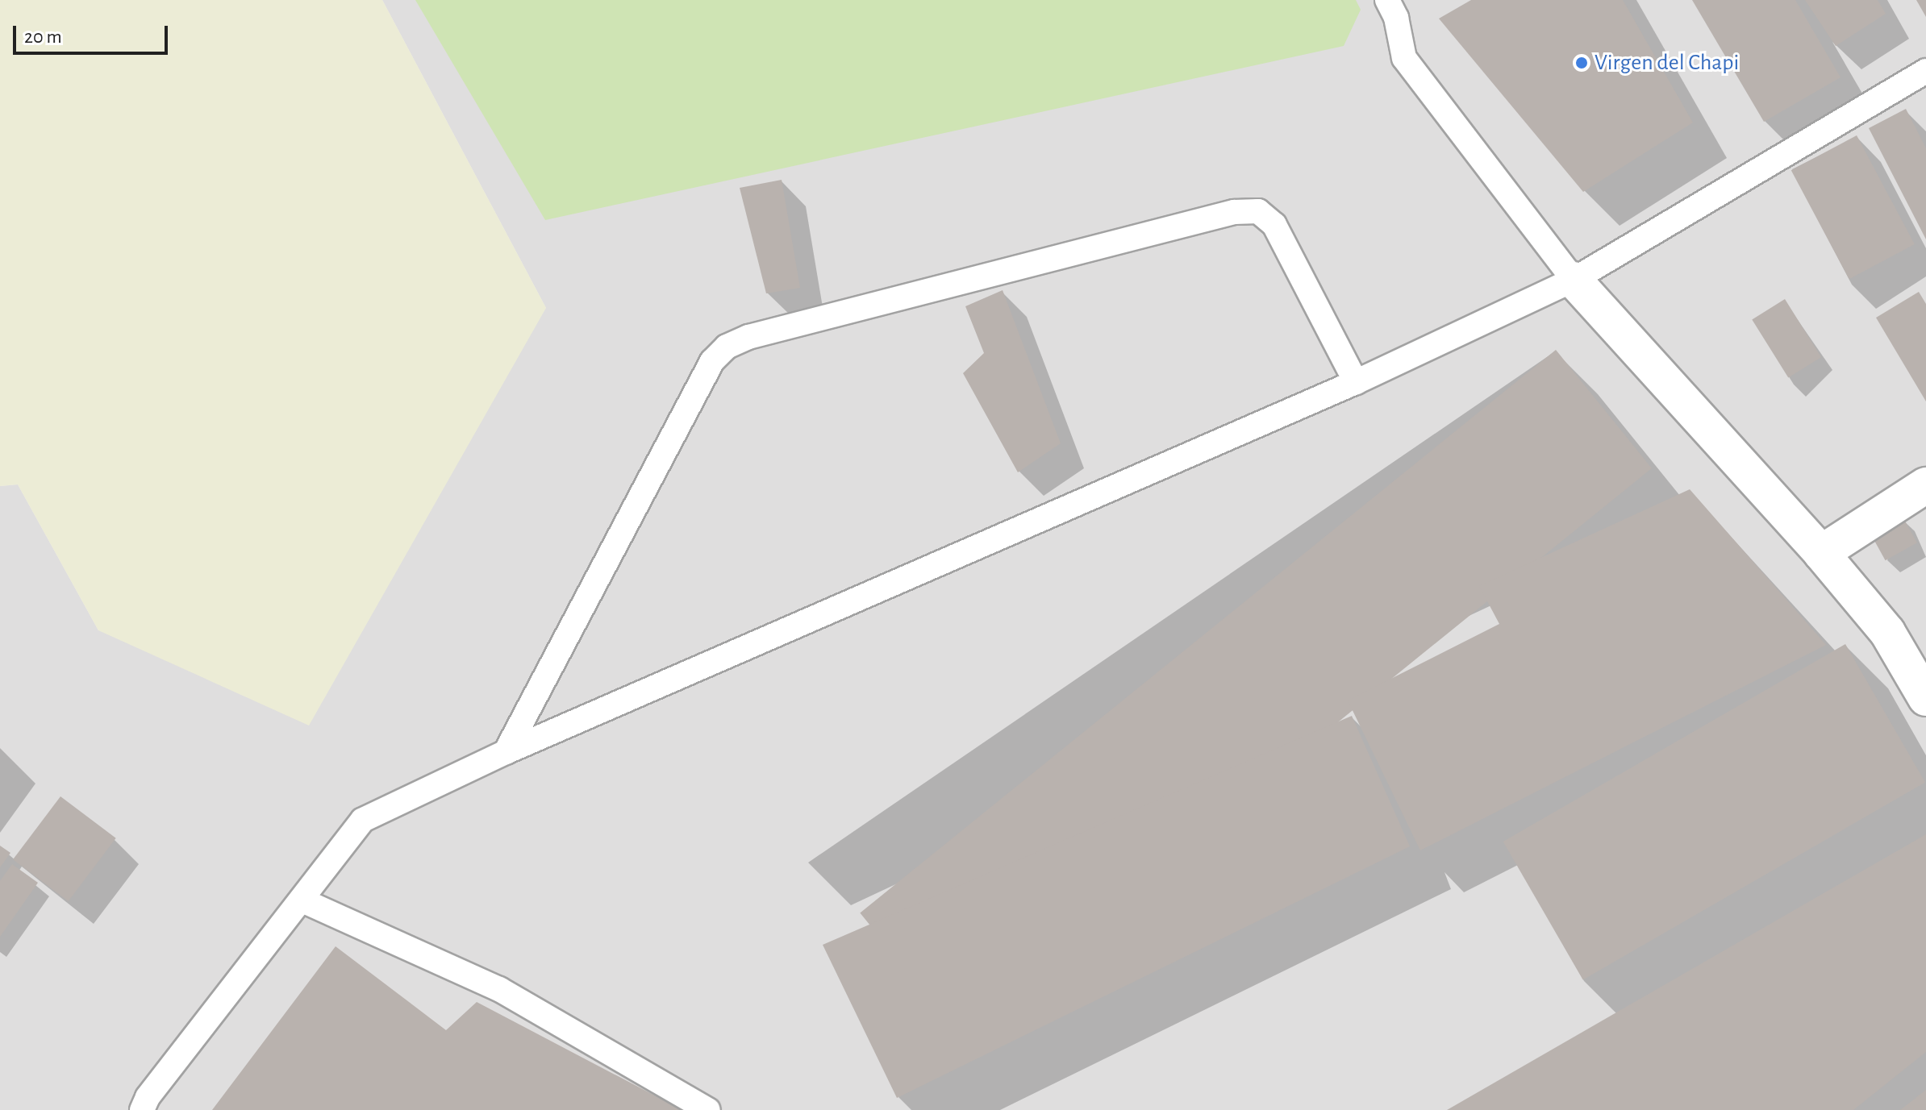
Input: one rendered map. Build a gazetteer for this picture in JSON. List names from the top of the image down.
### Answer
{
  "places": ["Virgen del Chapi"],
  "scale_bar": "20 m"
}
